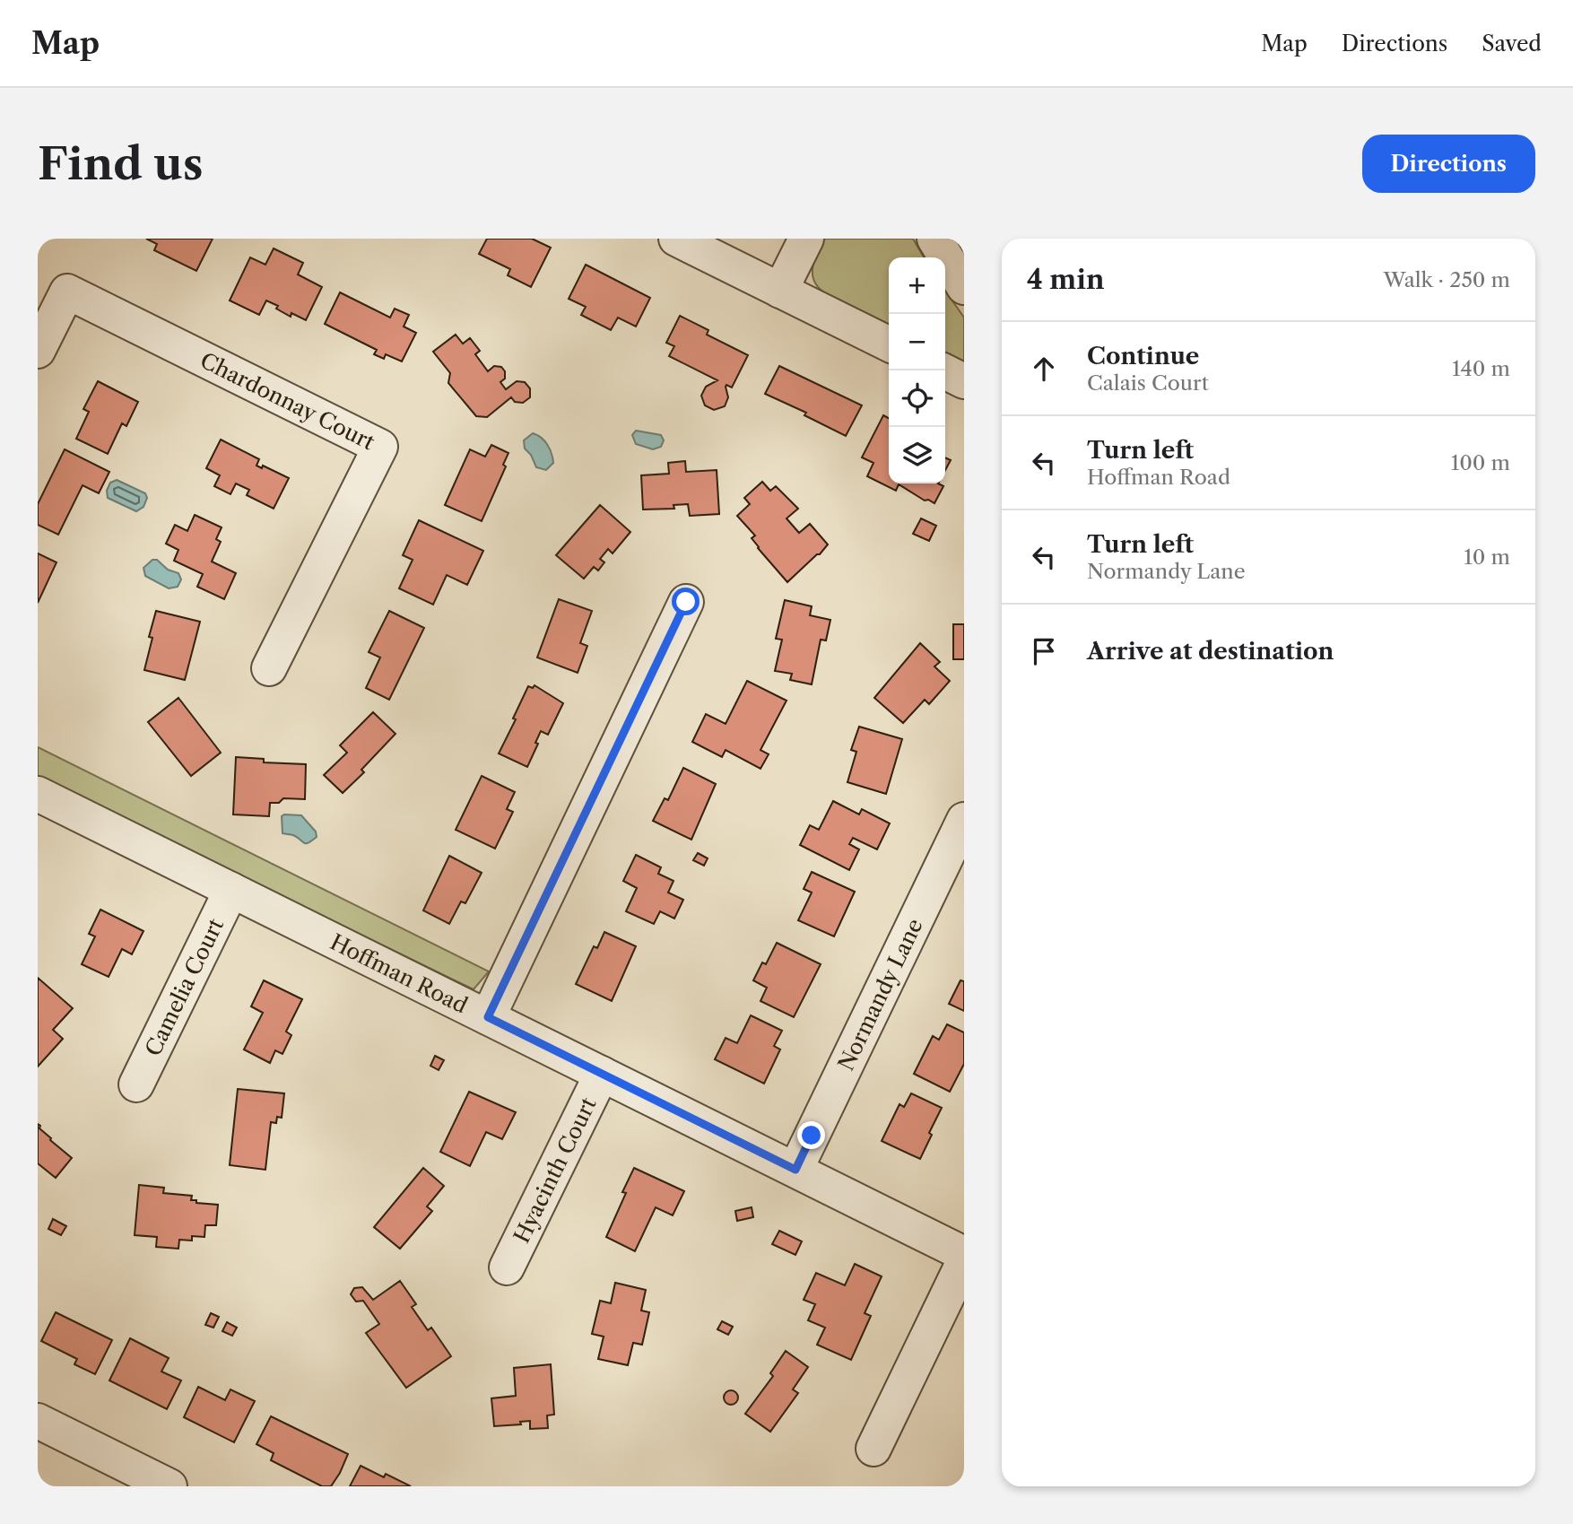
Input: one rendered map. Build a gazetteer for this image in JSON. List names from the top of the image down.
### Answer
{
  "streets": {
    "street": [
      "Chardonnay Court",
      "Hoffman Road",
      "Camelia Court",
      "Normandy Lane",
      "Hyacinth Court"
    ]
  },
  "crossings": [
    ["Hoffman Road", "Camelia Court"],
    ["Hoffman Road", "Normandy Lane"],
    ["Hoffman Road", "Hyacinth Court"]
  ],
  "page": {
    "header": "Map",
    "nav": ["Map", "Directions", "Saved"],
    "buttons": "Directions",
    "title": "Find us",
    "heading": ["4 min", "Walk · 250 m"],
    "map_buttons": ["+", "−"],
    "list": [
      ["Continue", "Calais Court", "140 m"],
      ["Turn left", "Hoffman Road", "100 m"],
      ["Turn left", "Normandy Lane", "10 m"],
      "Arrive at destination"
    ]
  }
}
